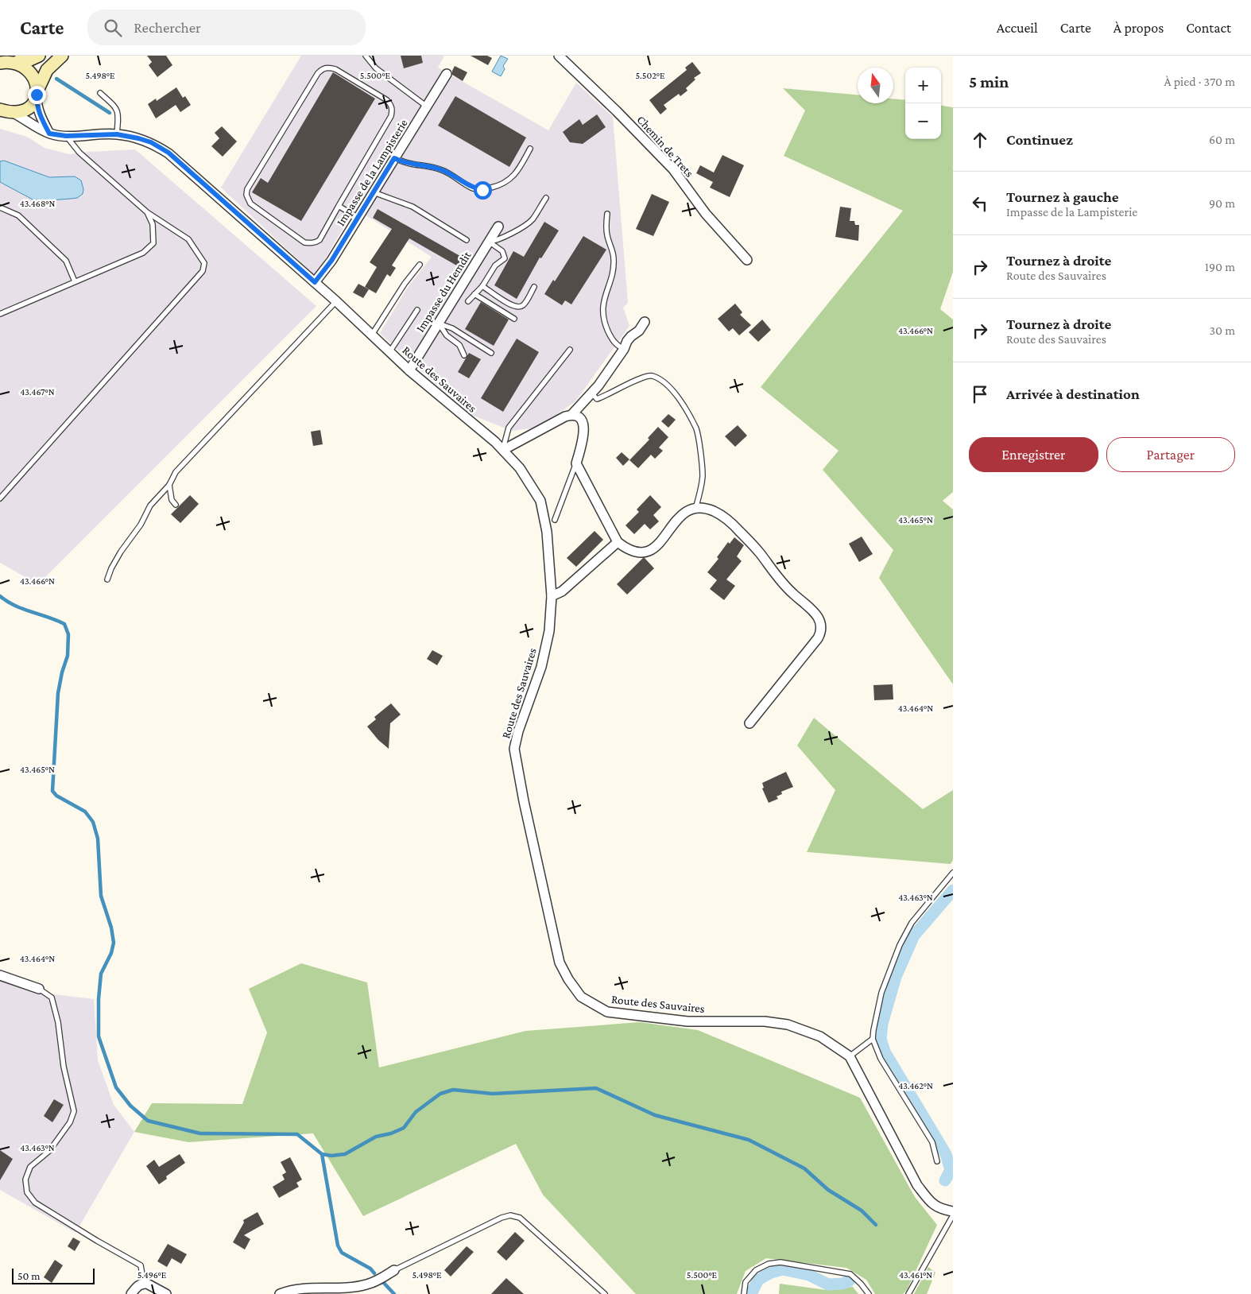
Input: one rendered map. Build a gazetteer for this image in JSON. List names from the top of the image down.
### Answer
{
  "streets": {
    "street": [
      "Chemin de Trets",
      "Impasse de la Lampisterie",
      "Impasse du Hemdit",
      "Route des Sauvaires"
    ]
  },
  "crossings": [
    ["Impasse de la Lampisterie", "Route des Sauvaires"],
    ["Impasse du Hemdit", "Route des Sauvaires"]
  ],
  "scale_bar": "50 m",
  "north": "top",
  "page": {
    "header": "Carte",
    "search": "Rechercher",
    "nav": [
      "Accueil",
      "Carte",
      "À propos",
      "Contact"
    ],
    "heading": ["5 min", "À pied · 370 m"],
    "map_buttons": ["+", "−"],
    "list": [
      ["Continuez", "60 m"],
      ["Tournez à gauche", "Impasse de la Lampisterie", "90 m"],
      ["Tournez à droite", "Route des Sauvaires", "190 m"],
      ["Tournez à droite", "Route des Sauvaires", "30 m"],
      "Arrivée à destination"
    ],
    "buttons": ["Enregistrer", "Partager"],
    "scale": "50 m"
  },
  "coordinates": [
    "5.498°E",
    "5.500°E",
    "5.502°E",
    "43.468°N",
    "43.466°N",
    "43.467°N",
    "43.465°N",
    "43.464°N",
    "43.463°N",
    "43.462°N",
    "5.496°E",
    "43.461°N"
  ]
}
